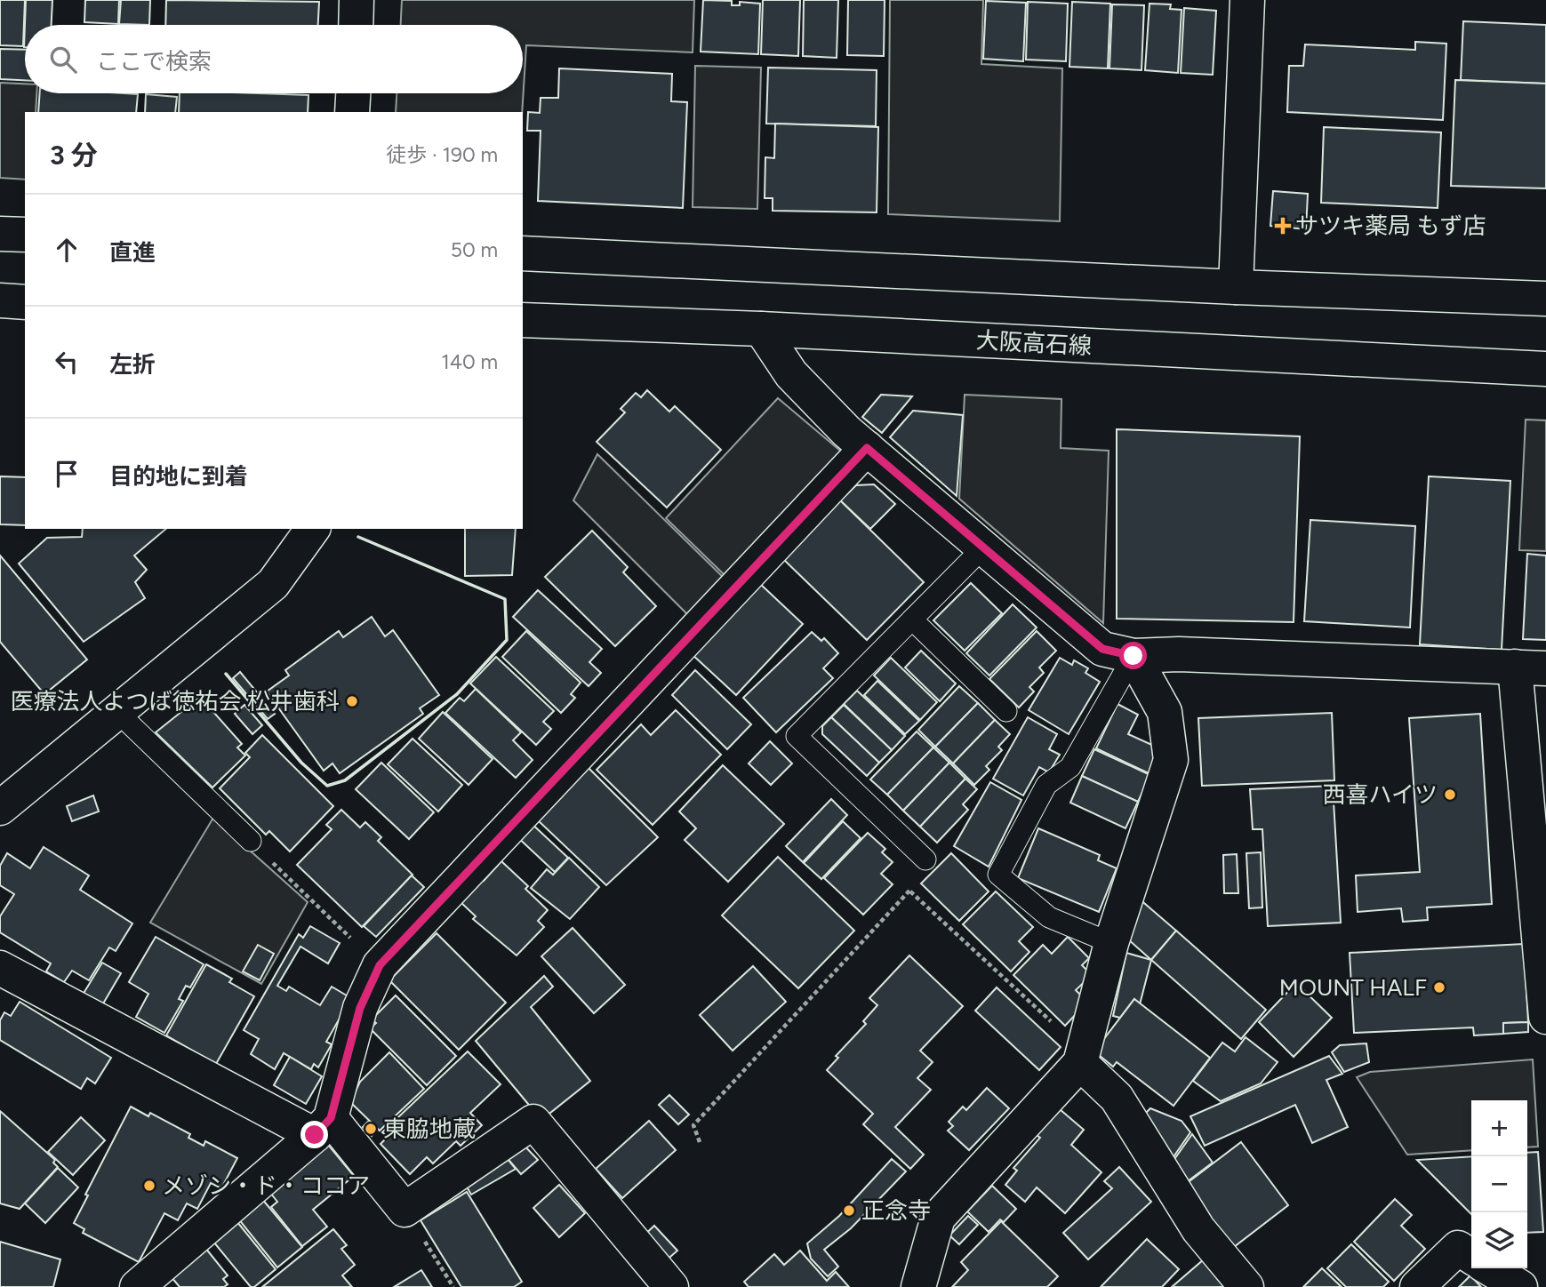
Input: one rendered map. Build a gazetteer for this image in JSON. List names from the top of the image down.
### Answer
{
  "streets": {
    "street": ["大阪高石線"]
  },
  "places": {
    "health": ["サツキ薬局 もず店"],
    "other": [
      "医療法人よつば徳祐会 松井歯科",
      "西喜ハイツ",
      "MOUNT HALF",
      "東脇地蔵",
      "メゾン・ド・ココア",
      "正念寺"
    ]
  },
  "page": {
    "search": "ここで検索",
    "heading": ["3 分", "徒歩 · 190 m"],
    "list": [
      ["直進", "50 m"],
      ["左折", "140 m"],
      "目的地に到着"
    ],
    "map_buttons": ["+", "−"]
  }
}
